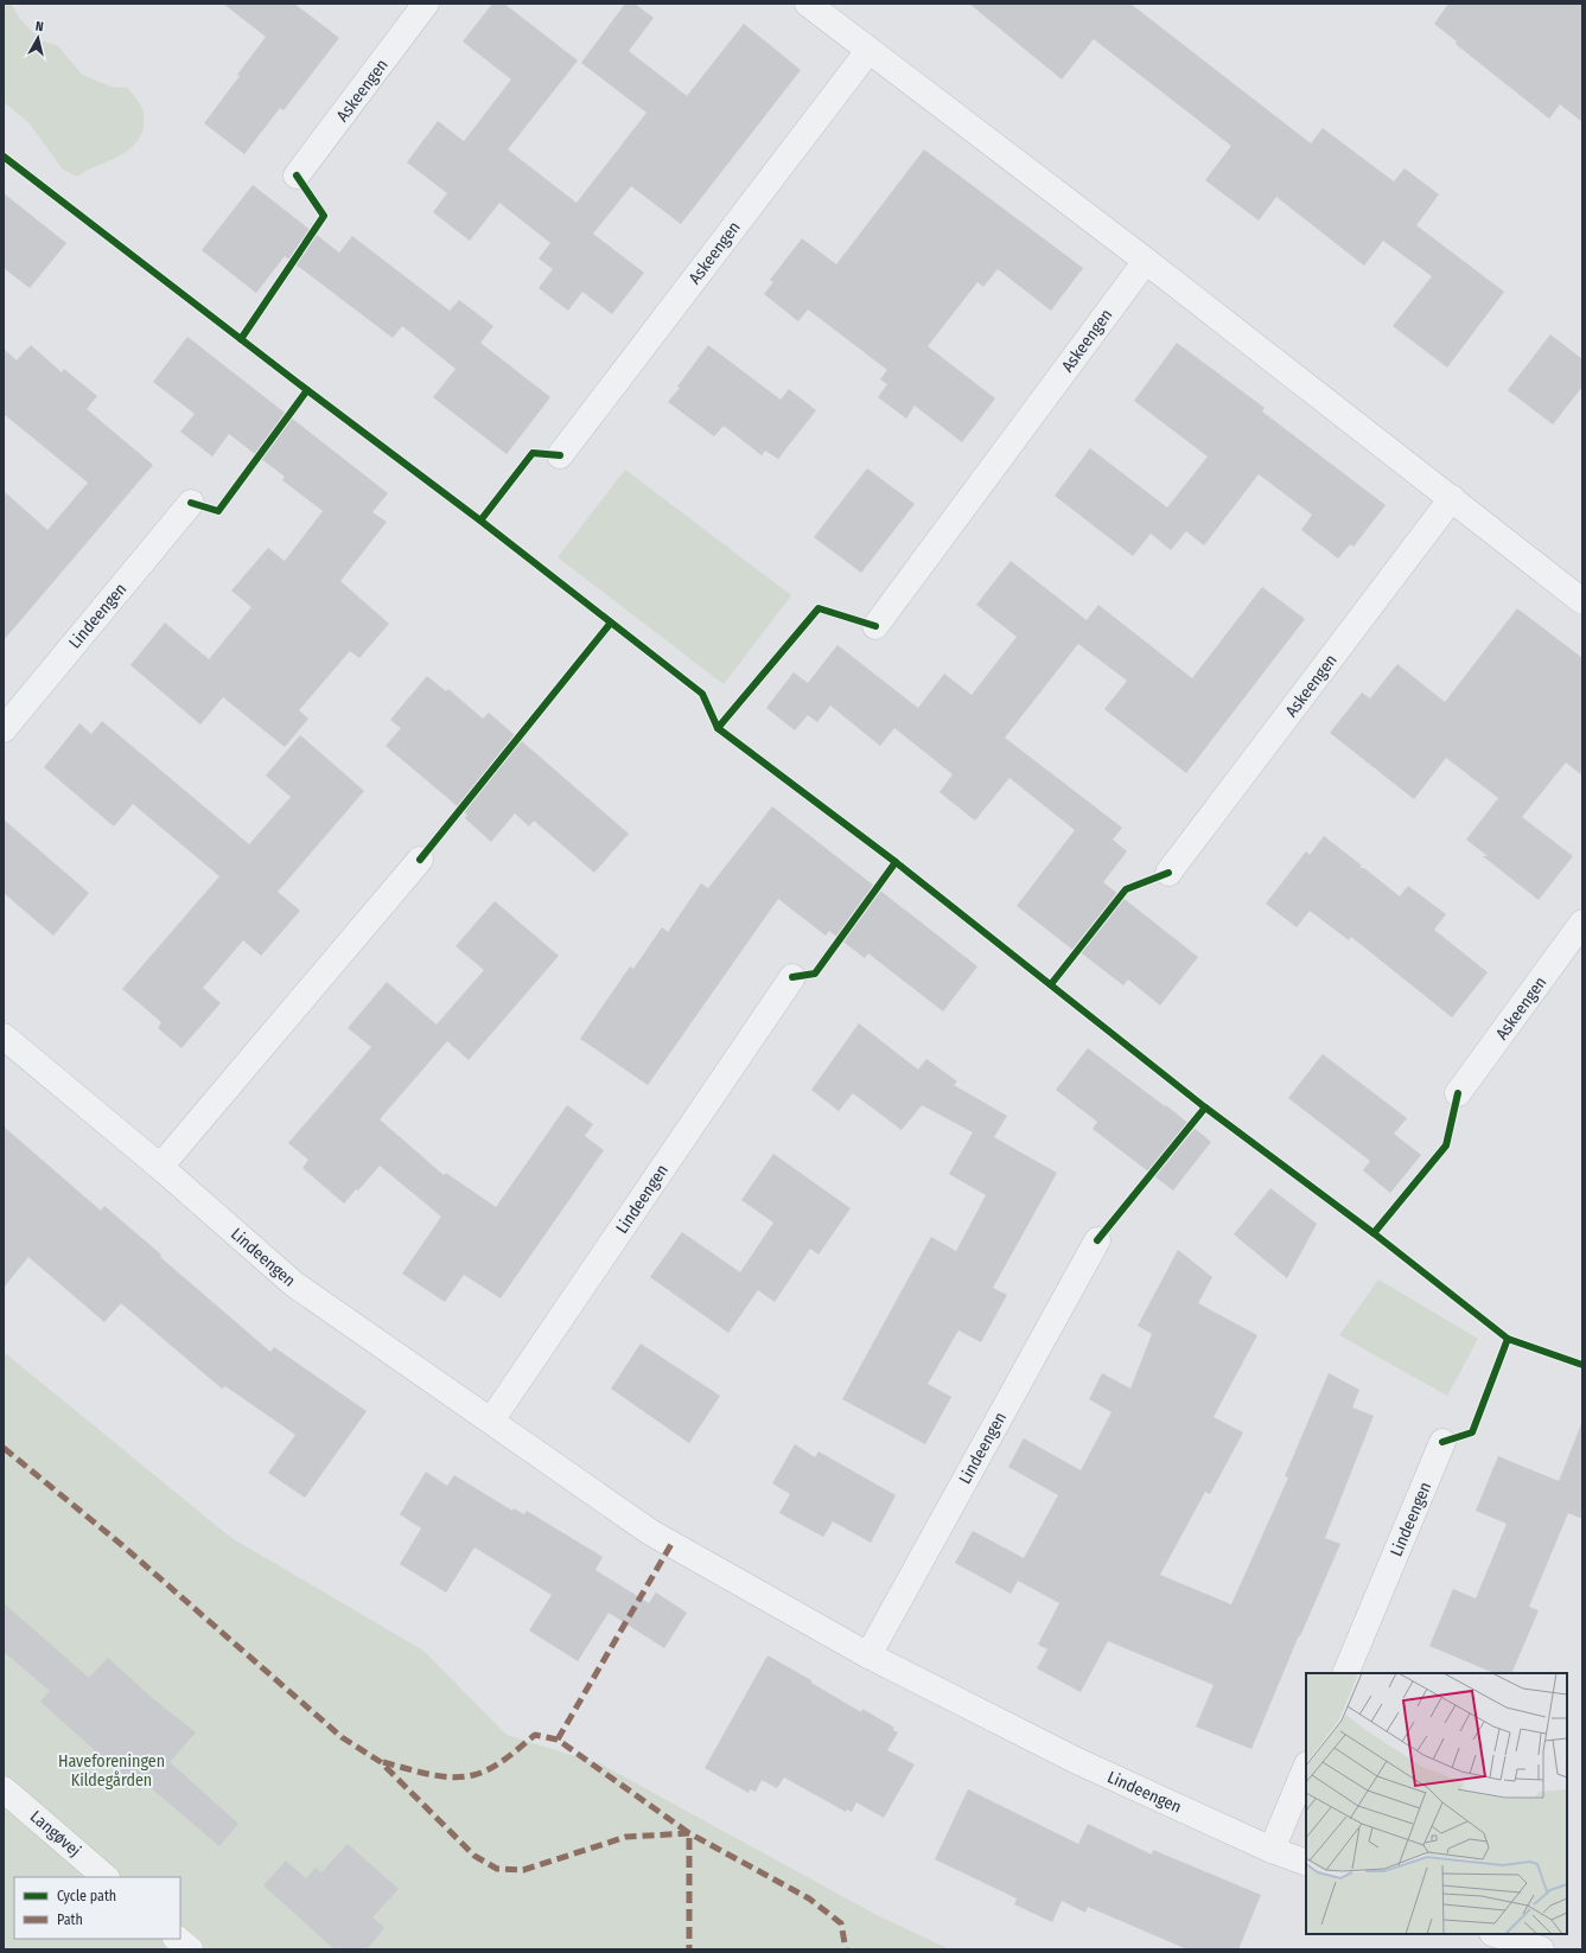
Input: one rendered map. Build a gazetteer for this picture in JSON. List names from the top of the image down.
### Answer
{
  "streets": {
    "street": ["Askeengen", "Lindeengen", "Langøvej"]
  },
  "parks": ["Haveforeningen Kildegården"],
  "legend": ["Cycle path", "Path"],
  "north": "top"
}
